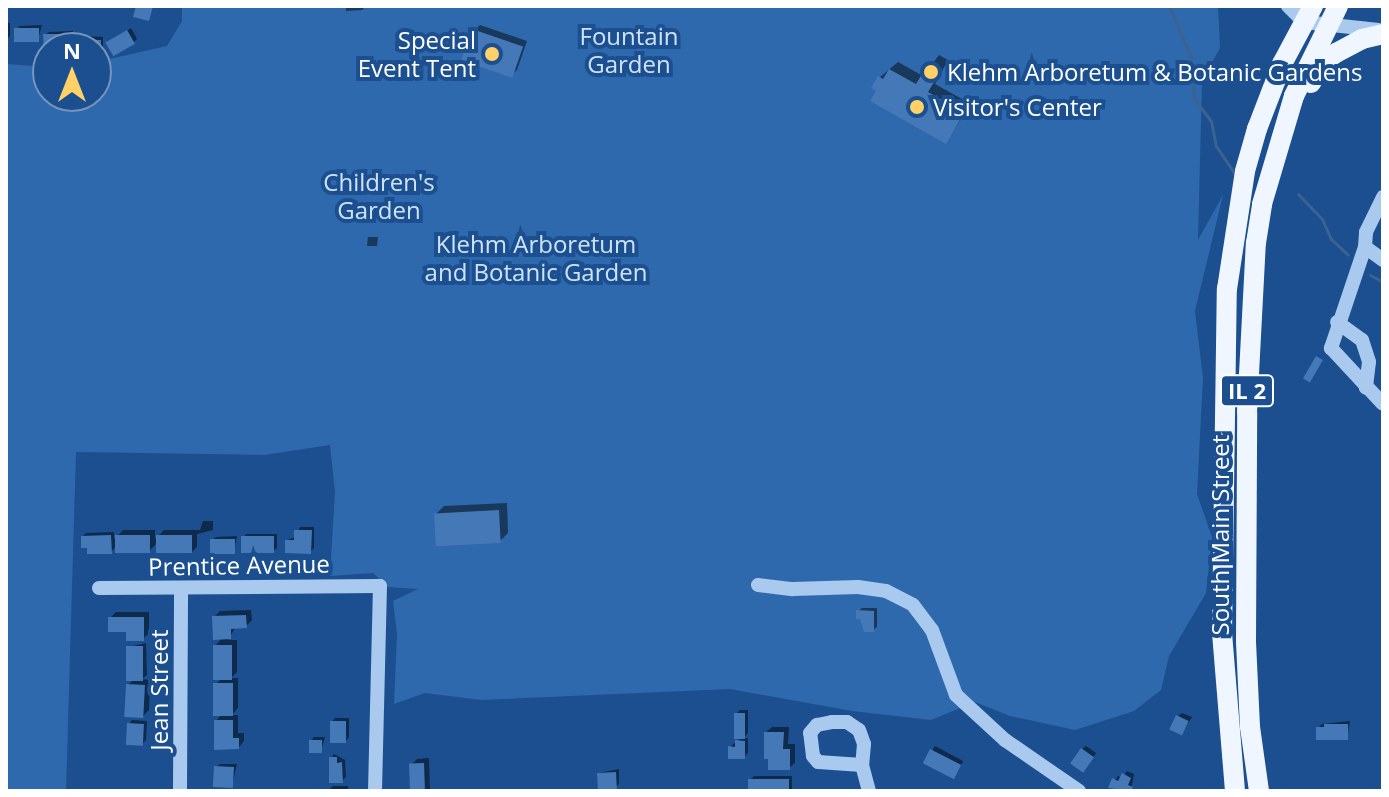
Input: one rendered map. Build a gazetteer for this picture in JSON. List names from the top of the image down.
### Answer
{
  "streets": {
    "main road": ["IL 2", "South Main Street"],
    "street": ["Prentice Avenue", "Jean Street"]
  },
  "crossings": [
    ["Prentice Avenue", "Jean Street"]
  ],
  "parks": ["Fountain Garden", "Children's Garden", "Klehm Arboretum and Botanic Garden"],
  "places": ["Special Event Tent", "Klehm Arboretum & Botanic Gardens", "Visitor's Center"],
  "north": "top"
}
